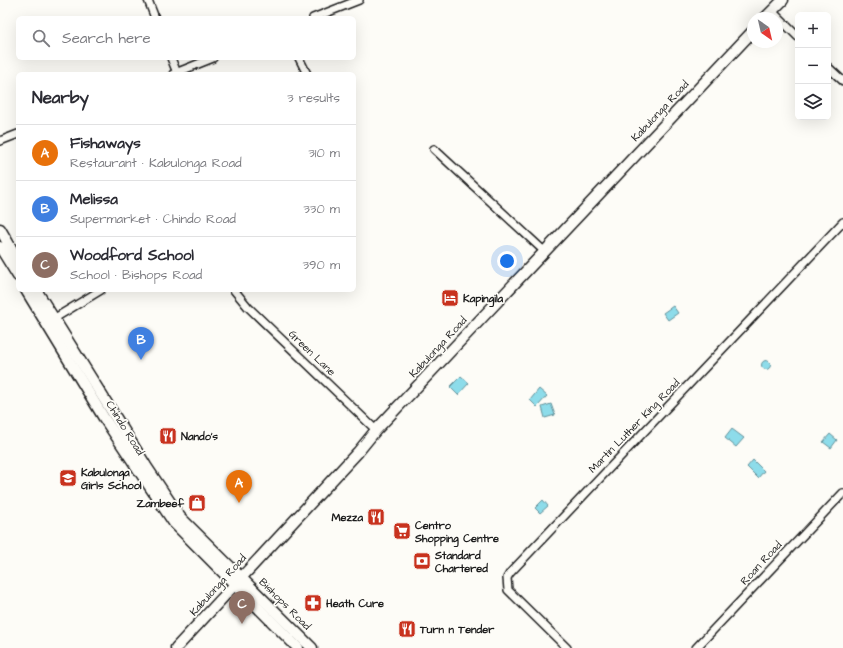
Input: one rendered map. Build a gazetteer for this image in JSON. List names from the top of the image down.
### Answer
{
  "streets": {
    "main road": ["Kabulonga Road", "Chindo Road", "Bishops Road"],
    "street": ["Green Lane", "Martin Luther King Road", "Roan Road"]
  },
  "crossings": [
    ["Kabulonga Road", "Green Lane"],
    ["Kabulonga Road", "Chindo Road"],
    ["Kabulonga Road", "Bishops Road"],
    ["Chindo Road", "Bishops Road"]
  ],
  "places": {
    "hotel": ["Kapingila"],
    "restaurant": ["Nando's", "Mezza", "Turn n Tender"],
    "school or university": ["Kabulonga Girls School"],
    "shop": ["Zambeef"],
    "supermarket": ["Centro Shopping Centre"],
    "bank": ["Standard Chartered"],
    "pharmacy": ["Heath Cure"]
  },
  "north": "bottom right",
  "page": {
    "map_buttons": ["+", "−"],
    "search": "Search here",
    "heading": ["Nearby", "3 results"],
    "list": [
      {
        "mark": "A",
        "name": "Fishaways",
        "note": "Restaurant · Kabulonga Road",
        "value": "310 m"
      },
      {
        "mark": "B",
        "name": "Melissa",
        "note": "Supermarket · Chindo Road",
        "value": "330 m"
      },
      {
        "mark": "C",
        "name": "Woodford School",
        "note": "School · Bishops Road",
        "value": "390 m"
      }
    ],
    "pins": ["B", "A", "C"]
  }
}
